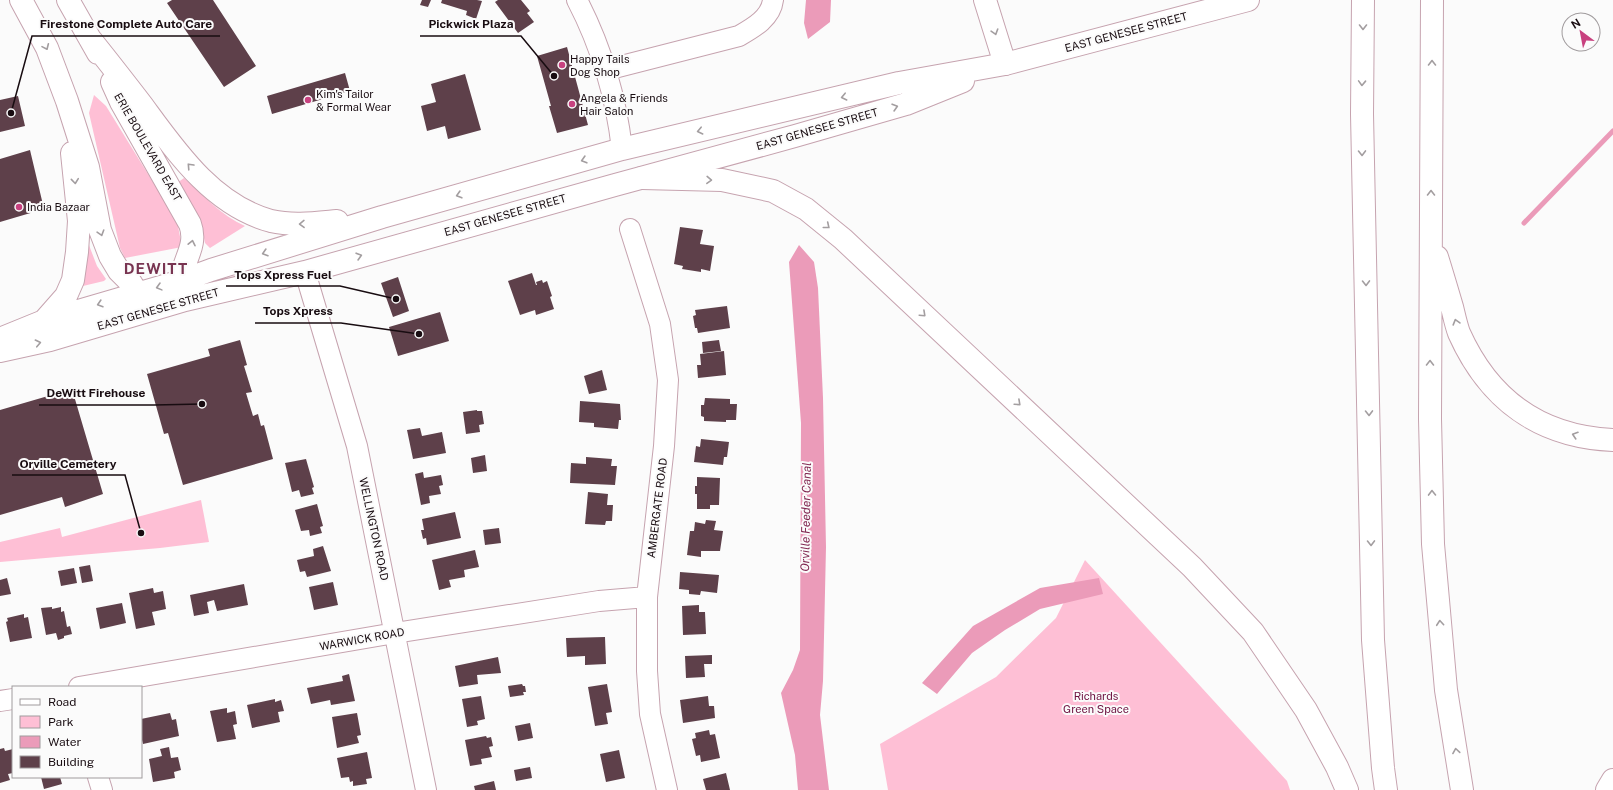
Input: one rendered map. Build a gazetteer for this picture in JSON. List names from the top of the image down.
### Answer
{
  "streets": {
    "main road": ["EAST GENESEE STREET", "ERIE BOULEVARD EAST"],
    "street": ["AMBERGATE ROAD", "WELLINGTON ROAD", "WARWICK ROAD"]
  },
  "crossings": [
    ["EAST GENESEE STREET", "ERIE BOULEVARD EAST"],
    ["EAST GENESEE STREET", "WELLINGTON ROAD"],
    ["AMBERGATE ROAD", "WARWICK ROAD"],
    ["WELLINGTON ROAD", "WARWICK ROAD"]
  ],
  "districts": ["DEWITT"],
  "water": ["Orville Feeder Canal"],
  "parks": ["Richards Green Space"],
  "places": [
    "Happy Tails Dog Shop",
    "Pickwick Plaza",
    "Kim's Tailor & Formal Wear",
    "Angela & Friends Hair Salon",
    "Firestone Complete Auto Care",
    "India Bazaar",
    "Tops Xpress Fuel",
    "Tops Xpress",
    "DeWitt Firehouse",
    "Orville Cemetery"
  ],
  "legend": [
    "Road",
    "Park",
    "Water",
    "Building"
  ],
  "north": "top left"
}
